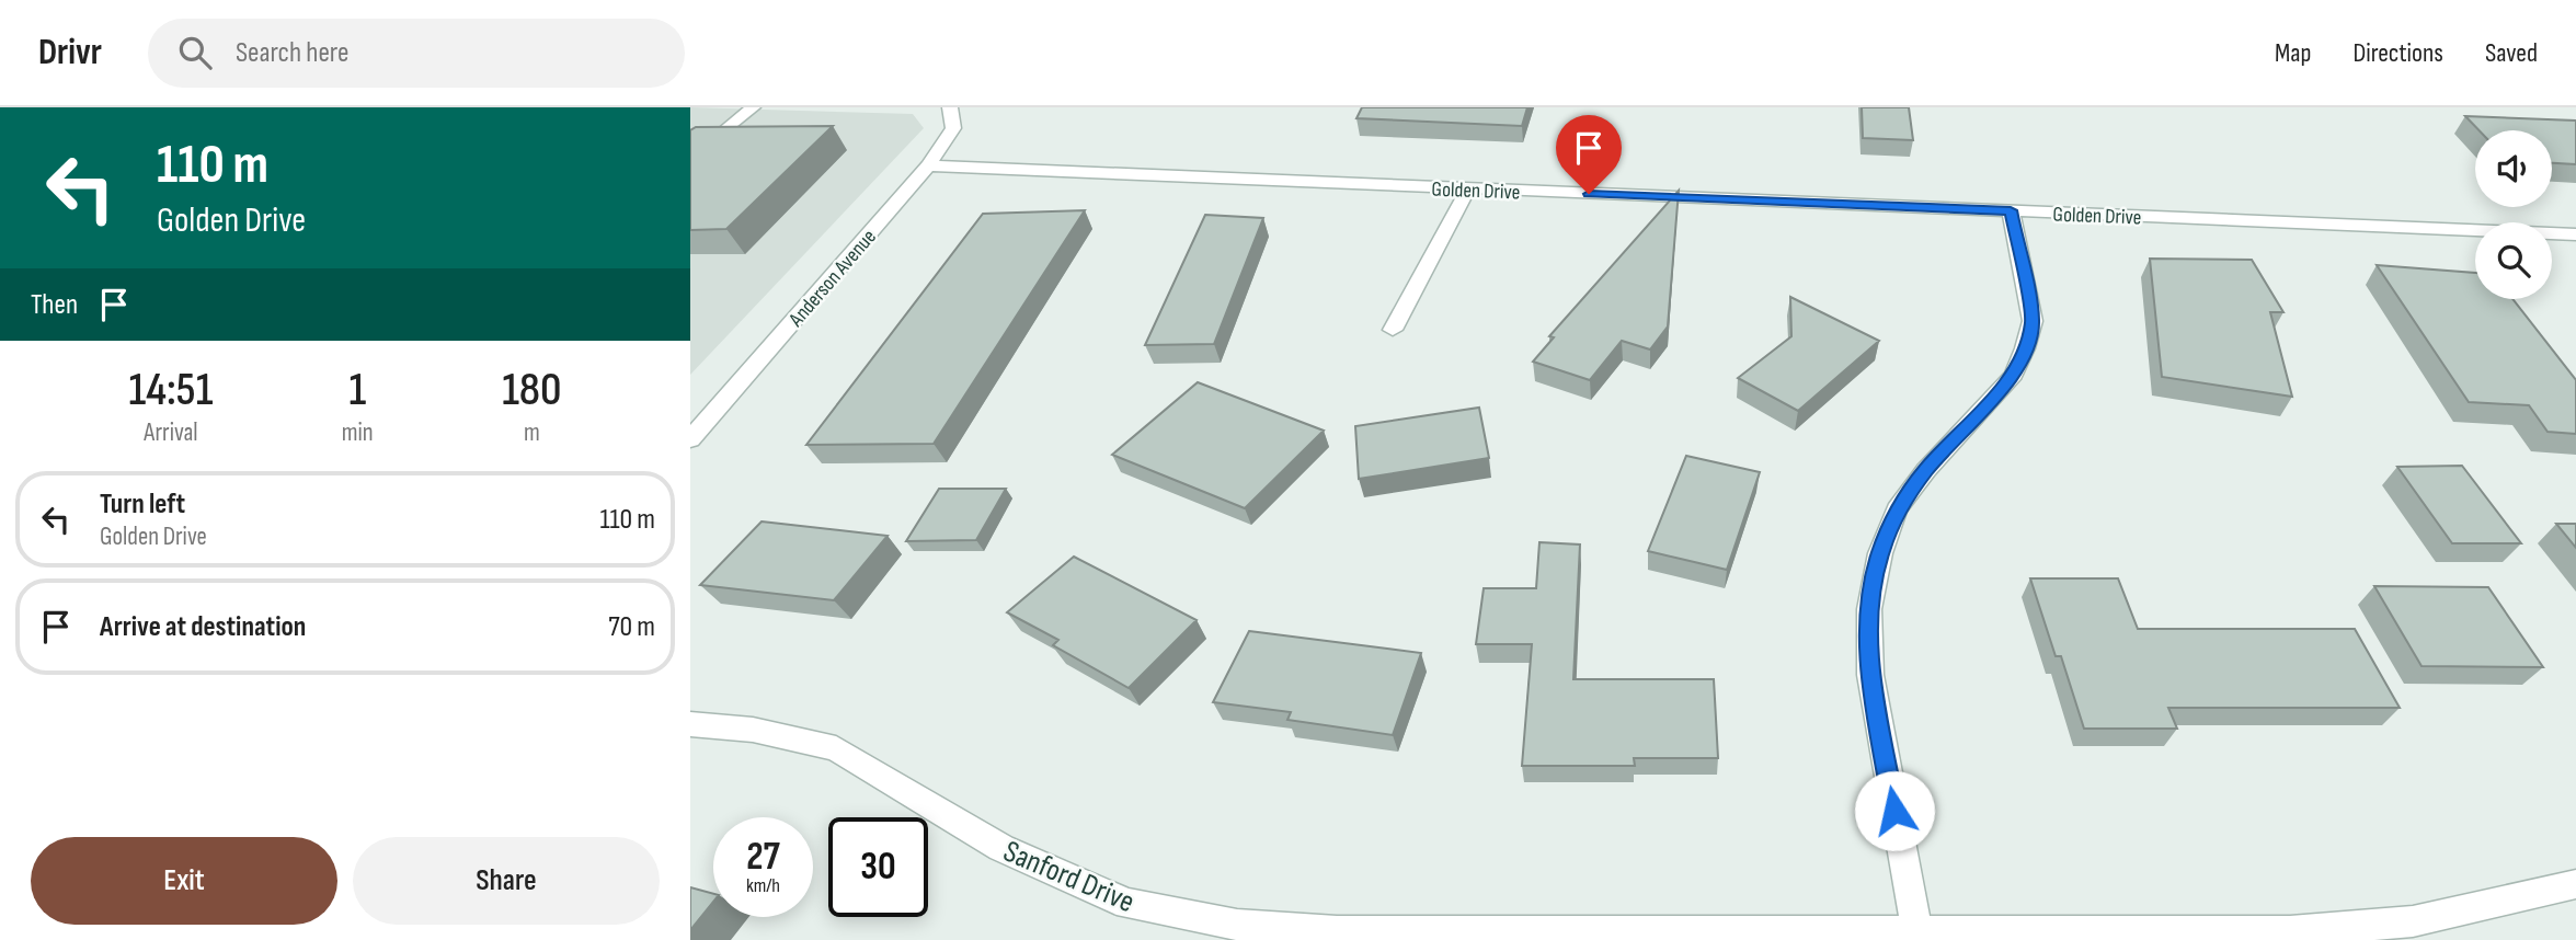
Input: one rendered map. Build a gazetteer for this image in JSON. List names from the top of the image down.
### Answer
{
  "streets": {
    "street": ["Golden Drive", "Anderson Avenue", "Sanford Drive"]
  },
  "crossings": [
    ["Golden Drive", "Anderson Avenue"]
  ],
  "page": {
    "header": "Drivr",
    "search": "Search here",
    "nav": ["Map", "Directions", "Saved"],
    "turn": ["110 m", "Golden Drive"],
    "then": "Then",
    "eta": [
      "14:51",
      "Arrival",
      "1",
      "min",
      "180",
      "m"
    ],
    "list": [
      {
        "name": "Turn left",
        "note": "Golden Drive",
        "value": "110 m"
      },
      {
        "name": "Arrive at destination",
        "value": "70 m"
      }
    ],
    "speed": "27 km/h",
    "limit": "30",
    "buttons": ["Exit", "Share"]
  }
}
